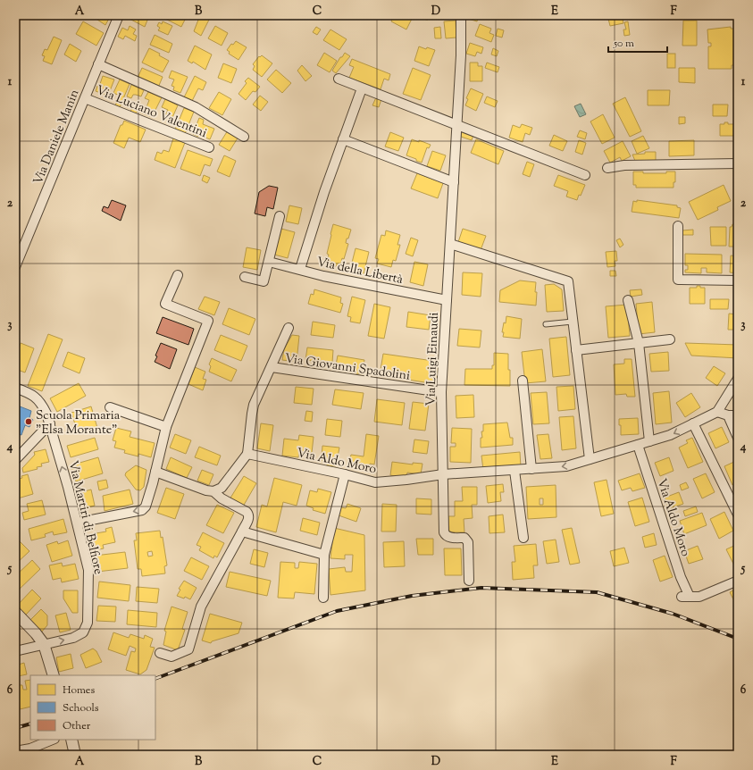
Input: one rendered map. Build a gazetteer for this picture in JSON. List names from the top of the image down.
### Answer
{
  "streets": {
    "street": [
      "Via Luciano Valentini",
      "Via Daniele Manin",
      "Via della Libertà",
      "Via Luigi Einaudi",
      "Via Giovanni Spadolini",
      "Via Aldo Moro",
      "Via Martiri di Belfiore"
    ]
  },
  "crossings": [
    ["Via Luciano Valentini", "Via Daniele Manin"],
    ["Via della Libertà", "Via Luigi Einaudi"],
    ["Via Luigi Einaudi", "Via Giovanni Spadolini"],
    ["Via Luigi Einaudi", "Via Aldo Moro"],
    ["Via Giovanni Spadolini", "Via Aldo Moro"]
  ],
  "one_way": ["Via Martiri di Belfiore"],
  "places": ["Scuola Primaria \"Elsa Morante\""],
  "legend": ["Homes", "Schools", "Other"],
  "scale_bar": "50 m",
  "grid": {
    "columns": [
      "A",
      "B",
      "C",
      "D",
      "E",
      "F"
    ],
    "rows": [
      "1",
      "2",
      "3",
      "4",
      "5",
      "6"
    ]
  }
}
